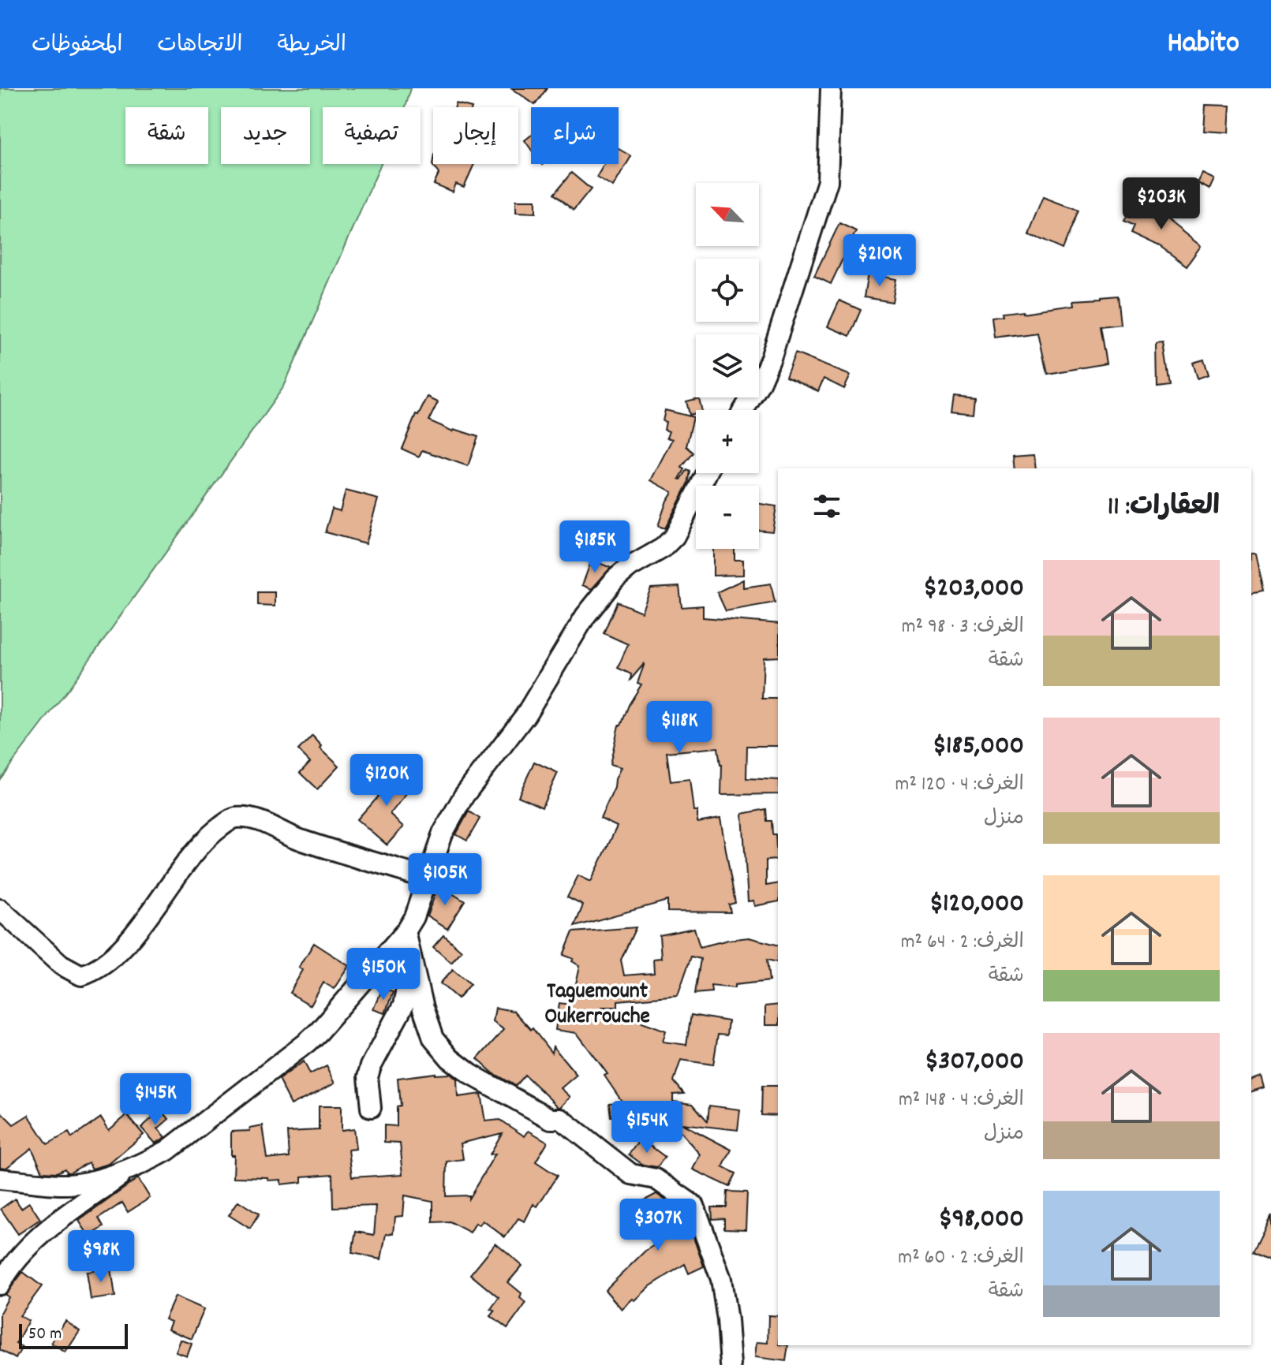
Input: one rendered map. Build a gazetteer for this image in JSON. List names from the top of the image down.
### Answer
{
  "districts": ["Taguemount Oukerrouche"],
  "scale_bar": "50 m",
  "north": "top left",
  "page": {
    "header": "Habito",
    "nav": ["الخريطة", "الاتجاهات", "المحفوظات"],
    "chip": [
      "شراء",
      "إيجار",
      "تصفية",
      "جديد",
      "شقة"
    ],
    "price": [
      "$203K",
      "$210K",
      "$185K",
      "$118K",
      "$120K",
      "$105K",
      "$150K",
      "$145K",
      "$154K",
      "$307K",
      "$98K"
    ],
    "map_buttons": ["+", "−"],
    "heading": "العقارات: 11",
    "list": [
      {
        "name": "$203,000",
        "note": "الغرف: 3 · 98 m² · شقة"
      },
      {
        "name": "$185,000",
        "note": "الغرف: 4 · 120 m² · منزل"
      },
      {
        "name": "$120,000",
        "note": "الغرف: 2 · 64 m² · شقة"
      },
      {
        "name": "$307,000",
        "note": "الغرف: 4 · 148 m² · منزل"
      },
      {
        "name": "$98,000",
        "note": "الغرف: 2 · 60 m² · شقة"
      }
    ],
    "scale": "50 m"
  }
}
